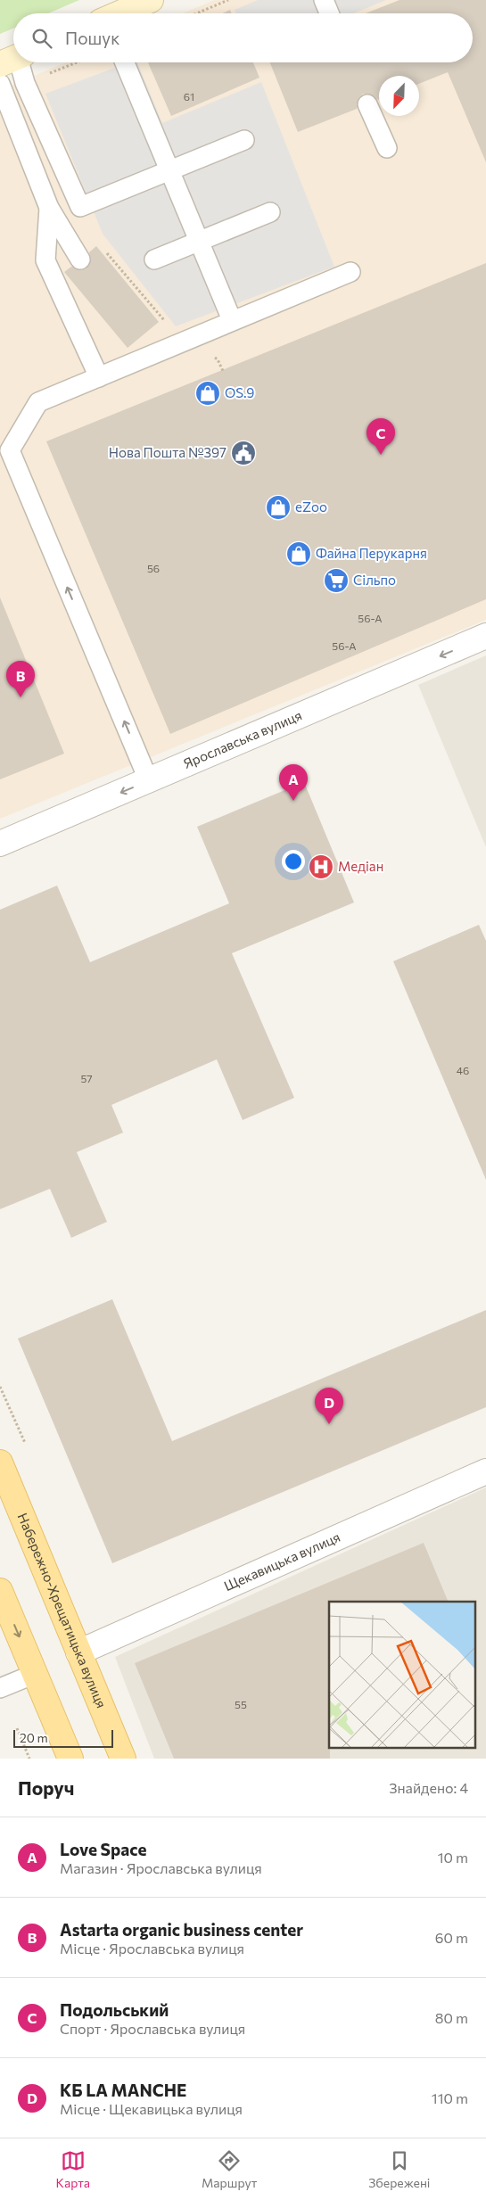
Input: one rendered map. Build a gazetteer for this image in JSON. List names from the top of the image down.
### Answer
{
  "streets": {
    "main road": ["Набережно-Хрещатицька вулиця"],
    "street": ["Ярославська вулиця", "Щекавицька вулиця"]
  },
  "crossings": [
    ["Щекавицька вулиця", "Набережно-Хрещатицька вулиця"]
  ],
  "one_way": ["Ярославська вулиця"],
  "places": {
    "shop": ["OS.9", "eZoo", "Файна Перукарня"],
    "public building": ["Нова Пошта №397"],
    "supermarket": ["Сільпо"],
    "hospital": ["Медіан"]
  },
  "house_numbers": [
    "61",
    "56",
    "56-А",
    "56-А",
    "46",
    "57",
    "55"
  ],
  "scale_bar": "20 m",
  "north": "bottom left",
  "page": {
    "search": "Пошук",
    "pins": [
      "C",
      "B",
      "A",
      "D"
    ],
    "scale": "20 m",
    "heading": ["Поруч", "Знайдено: 4"],
    "list": [
      {
        "mark": "A",
        "name": "Love Space",
        "note": "Магазин · Ярославська вулиця",
        "value": "10 m"
      },
      {
        "mark": "B",
        "name": "Astarta organic business center",
        "note": "Місце · Ярославська вулиця",
        "value": "60 m"
      },
      {
        "mark": "C",
        "name": "Подольський",
        "note": "Спорт · Ярославська вулиця",
        "value": "80 m"
      },
      {
        "mark": "D",
        "name": "КБ LA MANCHE",
        "note": "Місце · Щекавицька вулиця",
        "value": "110 m"
      }
    ],
    "nav": ["Карта", "Маршрут", "Збережені"]
  }
}
